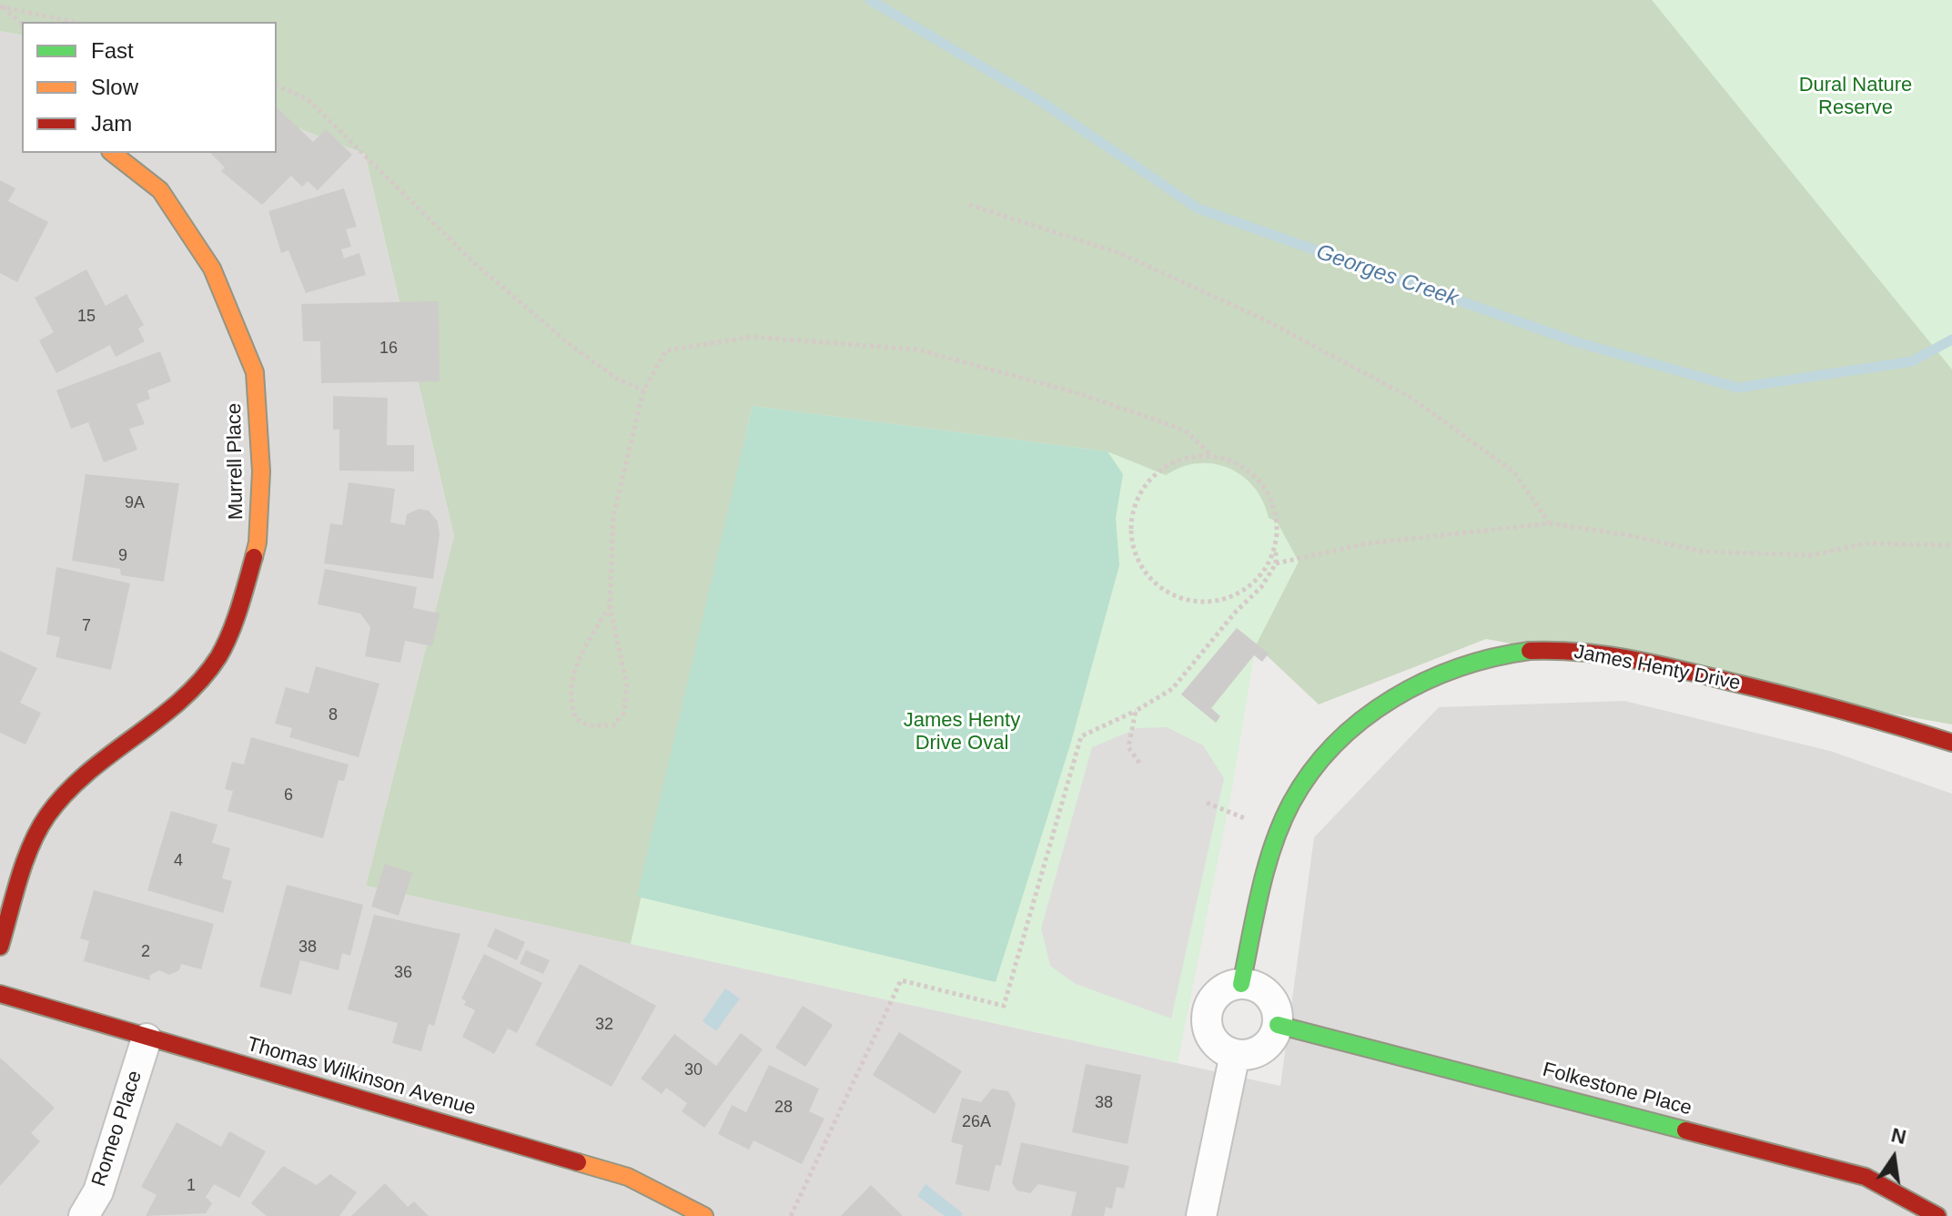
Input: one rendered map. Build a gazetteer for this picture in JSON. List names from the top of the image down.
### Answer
{
  "streets": {
    "street": [
      "Murrell Place",
      "James Henty Drive",
      "Thomas Wilkinson Avenue",
      "Folkestone Place",
      "Romeo Place"
    ]
  },
  "crossings": [
    ["James Henty Drive", "Folkestone Place"],
    ["Thomas Wilkinson Avenue", "Romeo Place"]
  ],
  "water": ["Georges Creek"],
  "parks": ["Dural Nature Reserve", "James Henty Drive Oval"],
  "house_numbers": [
    "15",
    "16",
    "9A",
    "9",
    "7",
    "8",
    "6",
    "4",
    "38",
    "2",
    "36",
    "32",
    "30",
    "38",
    "28",
    "26A",
    "1"
  ],
  "legend": ["Fast", "Slow", "Jam"],
  "north": "top"
}
